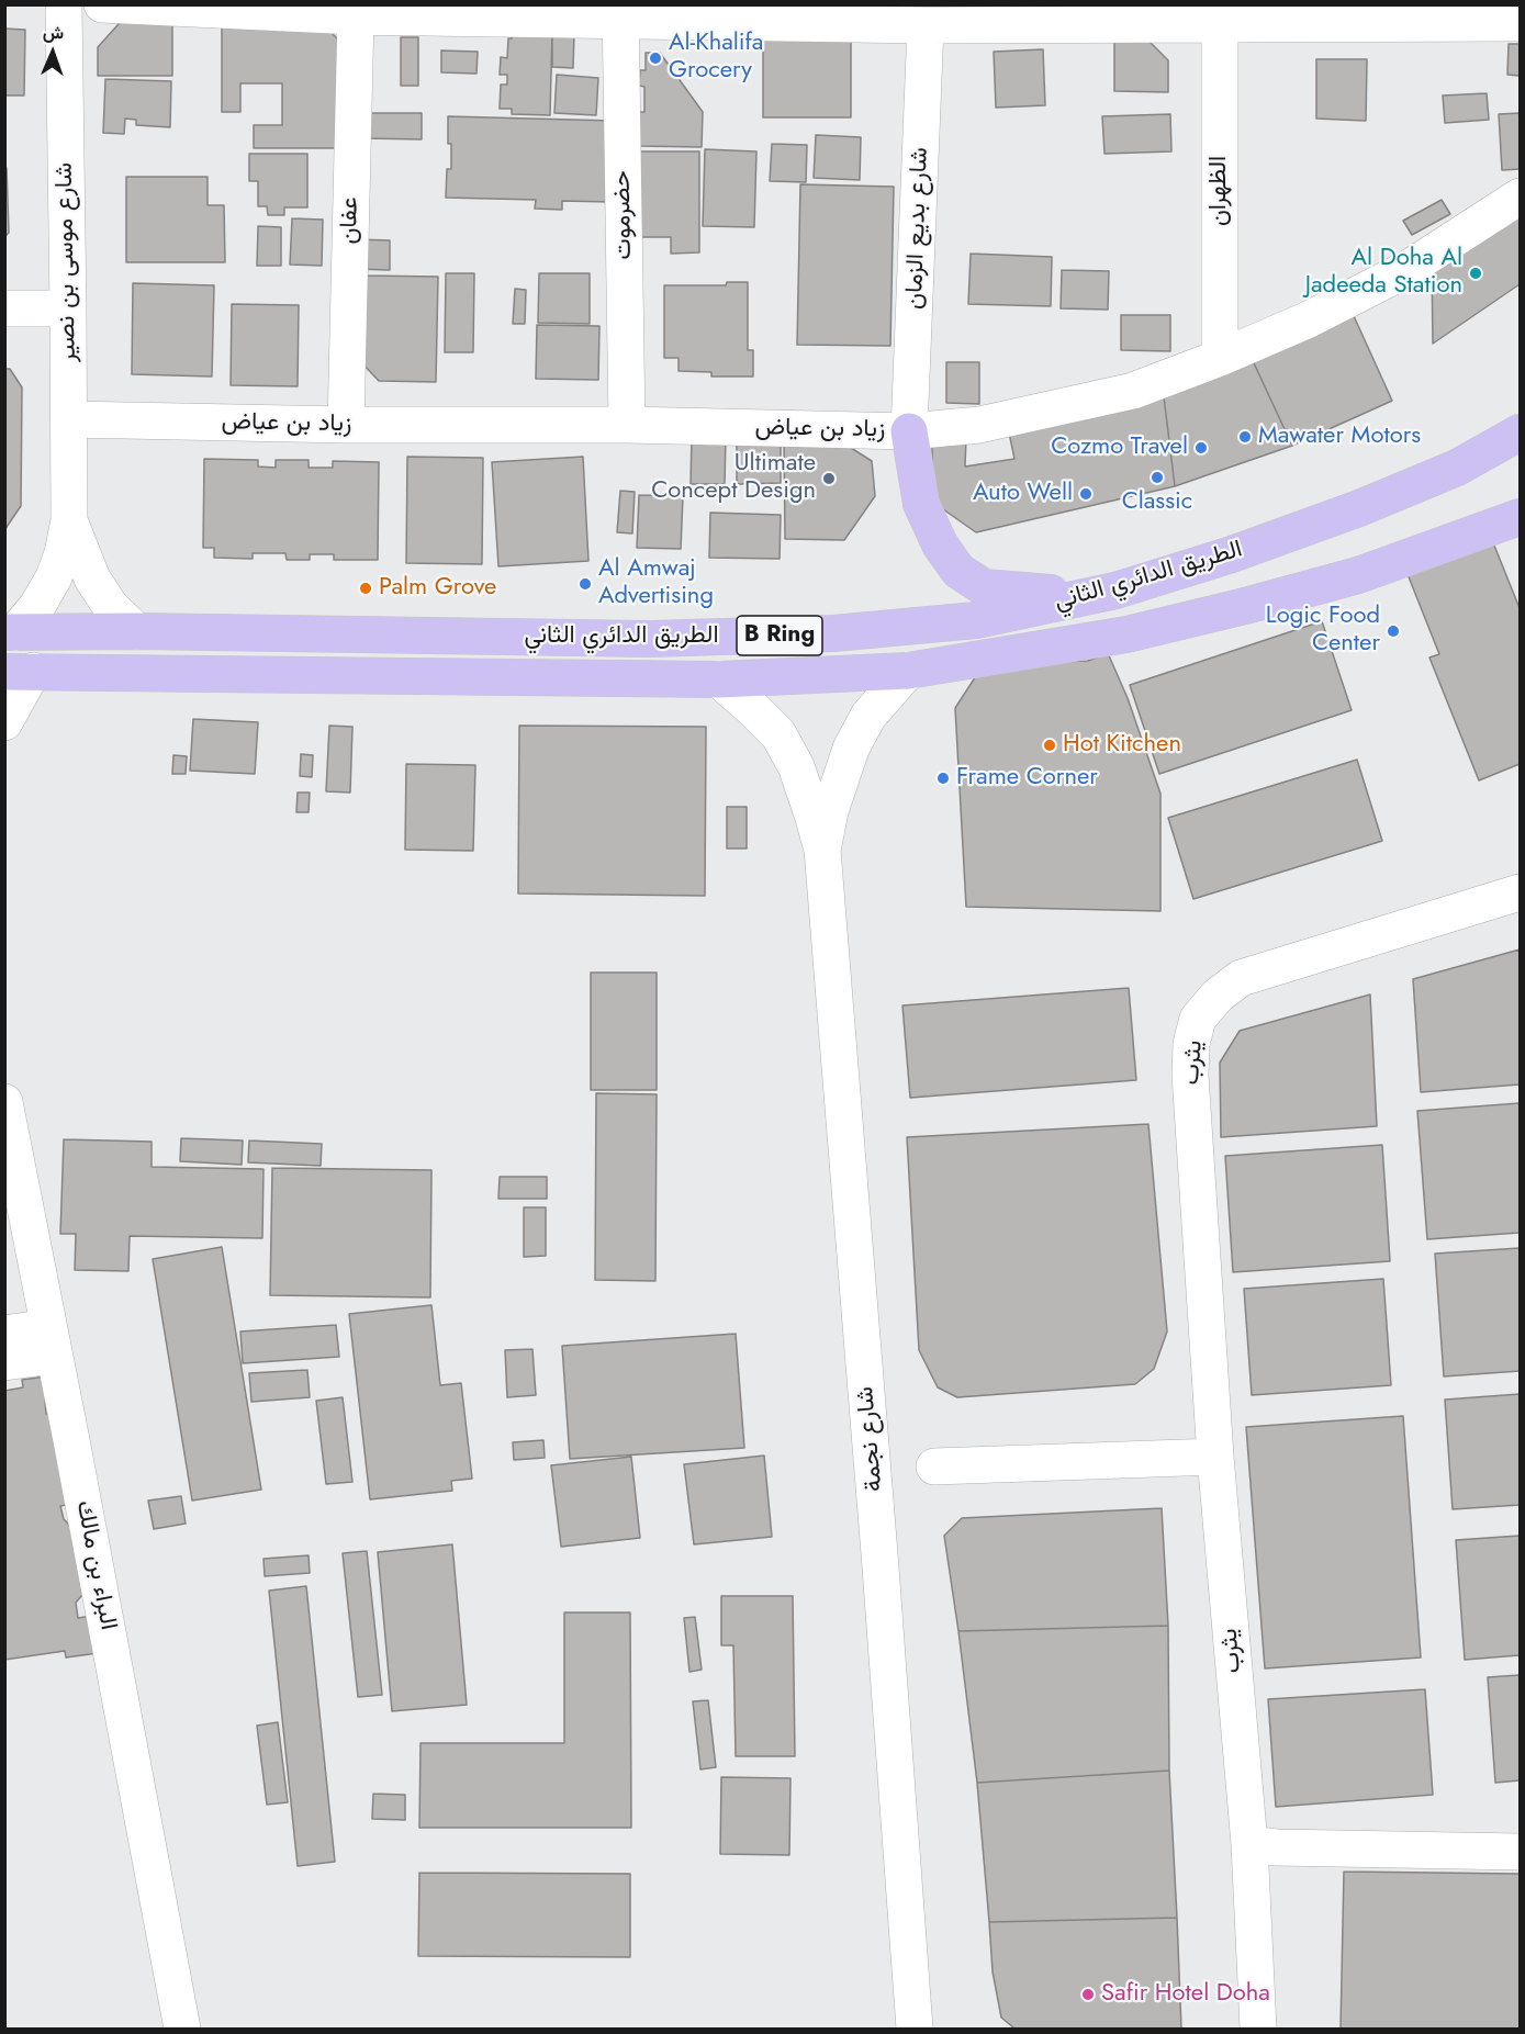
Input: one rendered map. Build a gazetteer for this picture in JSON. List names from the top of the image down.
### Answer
{
  "streets": {
    "main road": ["الطريق الدائري الثاني", "B Ring"],
    "street": [
      "الظهران",
      "حضرموت",
      "عفان",
      "شارع بديع الزمان",
      "شارع موسى بن نصير",
      "زياد بن عياض",
      "يثرب",
      "شارع نجمة",
      "البراء بن مالك"
    ]
  },
  "crossings": [
    ["الظهران", "زياد بن عياض"],
    ["حضرموت", "زياد بن عياض"],
    ["عفان", "زياد بن عياض"],
    ["شارع بديع الزمان", "زياد بن عياض"],
    ["شارع موسى بن نصير", "زياد بن عياض"],
    ["شارع موسى بن نصير", "الطريق الدائري الثاني"],
    ["الطريق الدائري الثاني", "شارع نجمة"]
  ],
  "places": [
    "Al-Khalifa Grocery",
    "Al Doha Al Jadeeda Station",
    "Mawater Motors",
    "Cozmo Travel",
    "Classic",
    "Ultimate Concept Design",
    "Auto Well",
    "Al Amwaj Advertising",
    "Palm Grove",
    "Logic Food Center",
    "Hot Kitchen",
    "Frame Corner",
    "Safir Hotel Doha"
  ],
  "north": "top"
}
